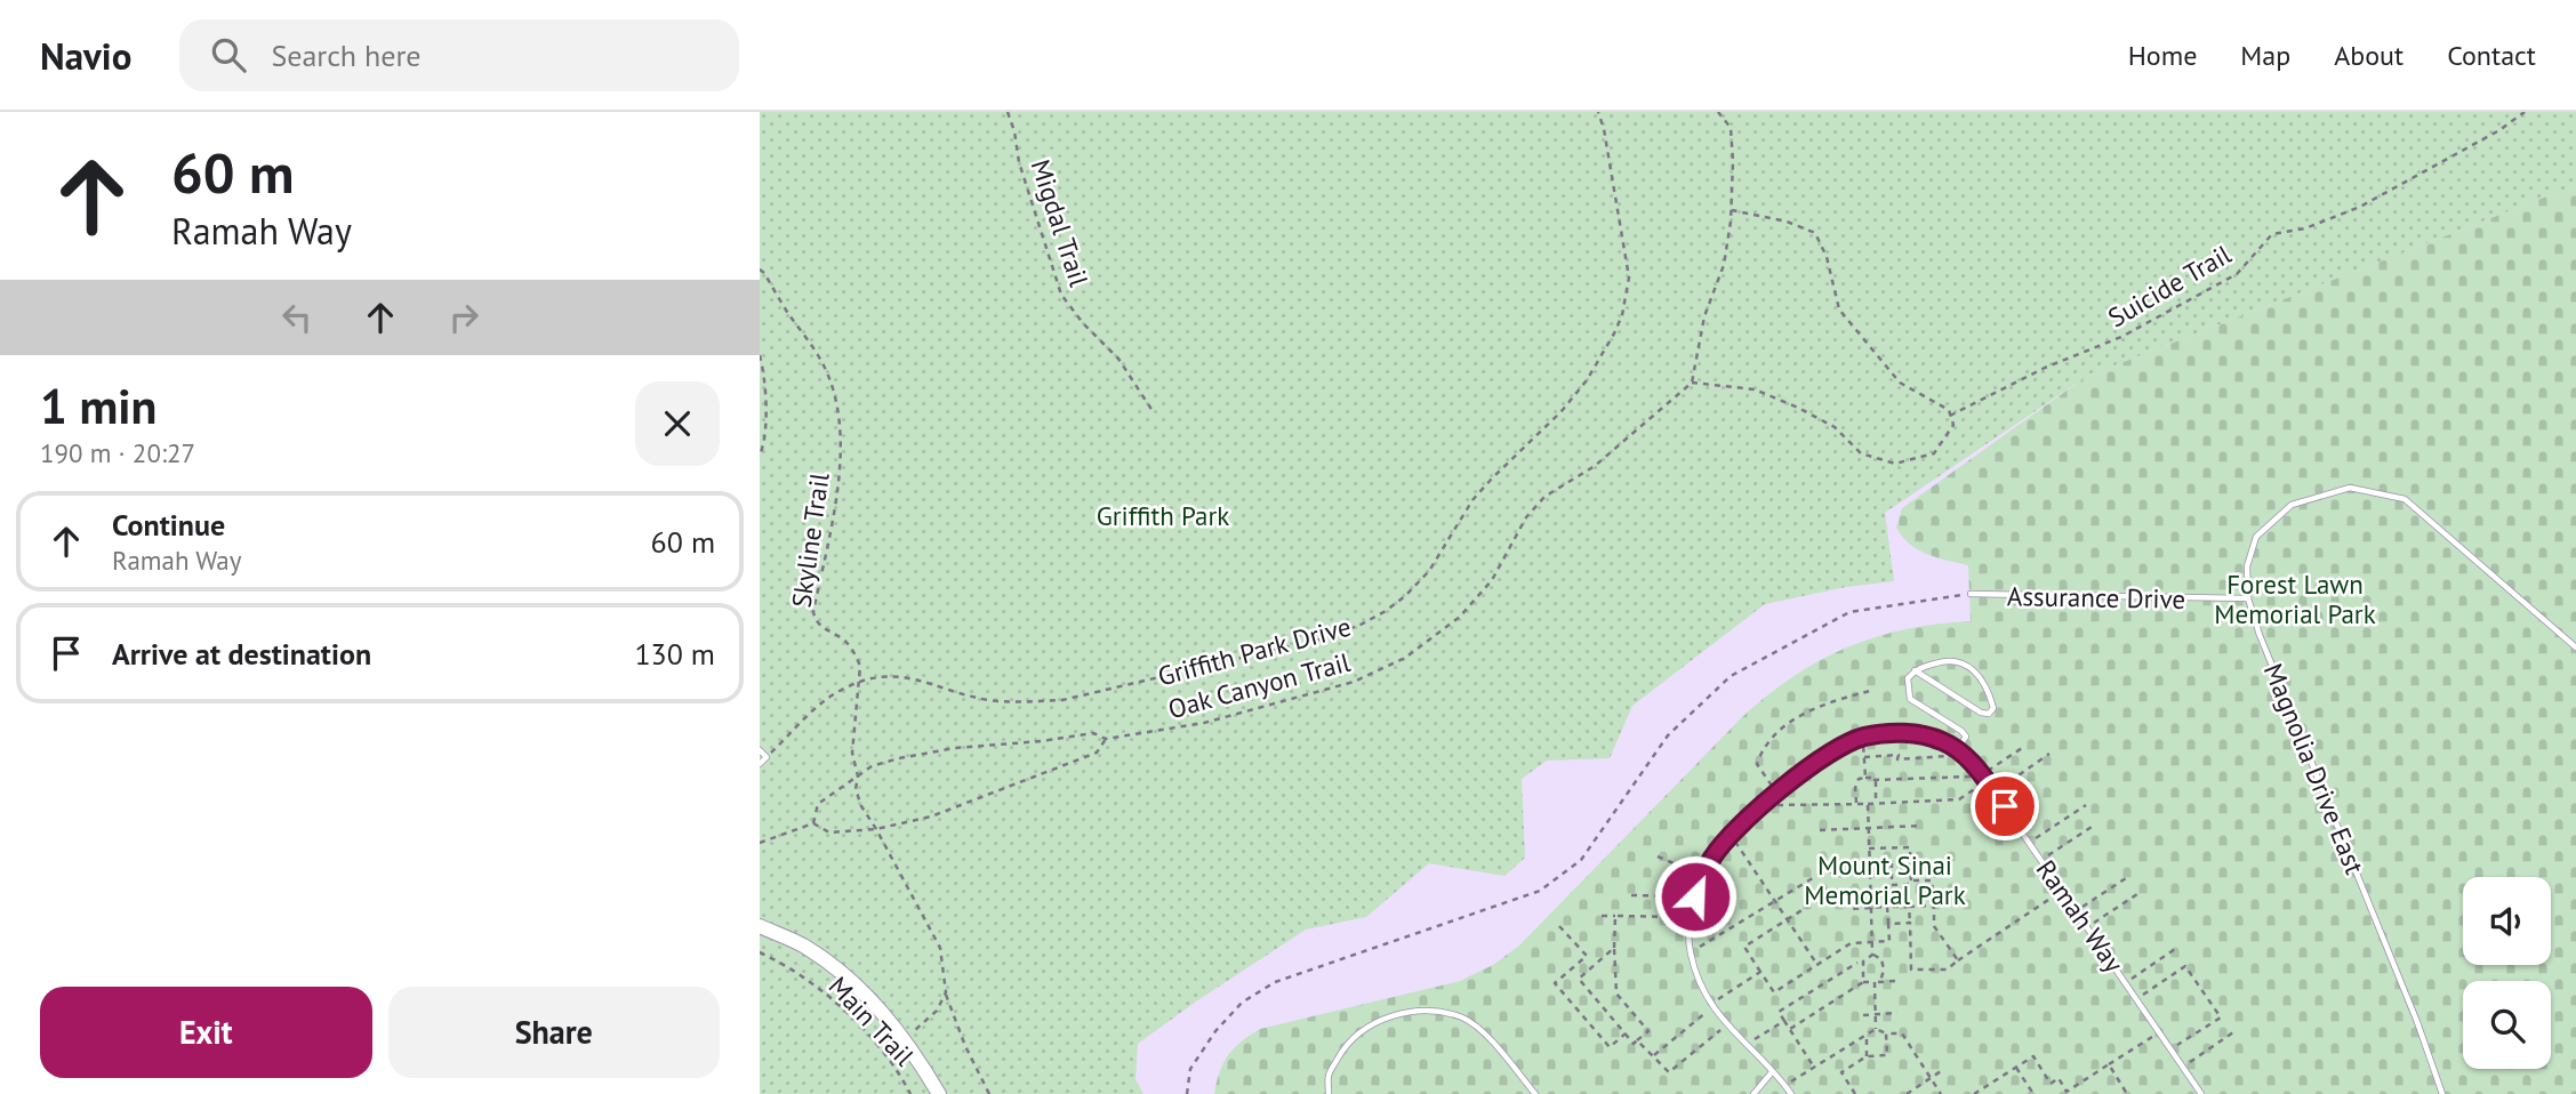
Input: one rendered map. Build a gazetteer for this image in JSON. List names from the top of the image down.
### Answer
{
  "streets": {
    "lane": ["Assurance Drive", "Magnolia Drive East", "Ramah Way"],
    "path": [
      "Migdal Trail",
      "Suicide Trail",
      "Skyline Trail",
      "Griffith Park Drive",
      "Oak Canyon Trail",
      "Main Trail"
    ]
  },
  "crossings": [
    ["Skyline Trail", "Griffith Park Drive"],
    ["Skyline Trail", "Oak Canyon Trail"],
    ["Assurance Drive", "Magnolia Drive East"]
  ],
  "parks": ["Griffith Park", "Forest Lawn Memorial Park", "Mount Sinai Memorial Park"],
  "page": {
    "header": "Navio",
    "search": "Search here",
    "nav": [
      "Home",
      "Map",
      "About",
      "Contact"
    ],
    "turn": ["60 m", "Ramah Way"],
    "heading": ["1 min", "190 m · 20:27"],
    "list": [
      {
        "name": "Continue",
        "note": "Ramah Way",
        "value": "60 m"
      },
      {
        "name": "Arrive at destination",
        "value": "130 m"
      }
    ],
    "buttons": ["Exit", "Share"]
  }
}
